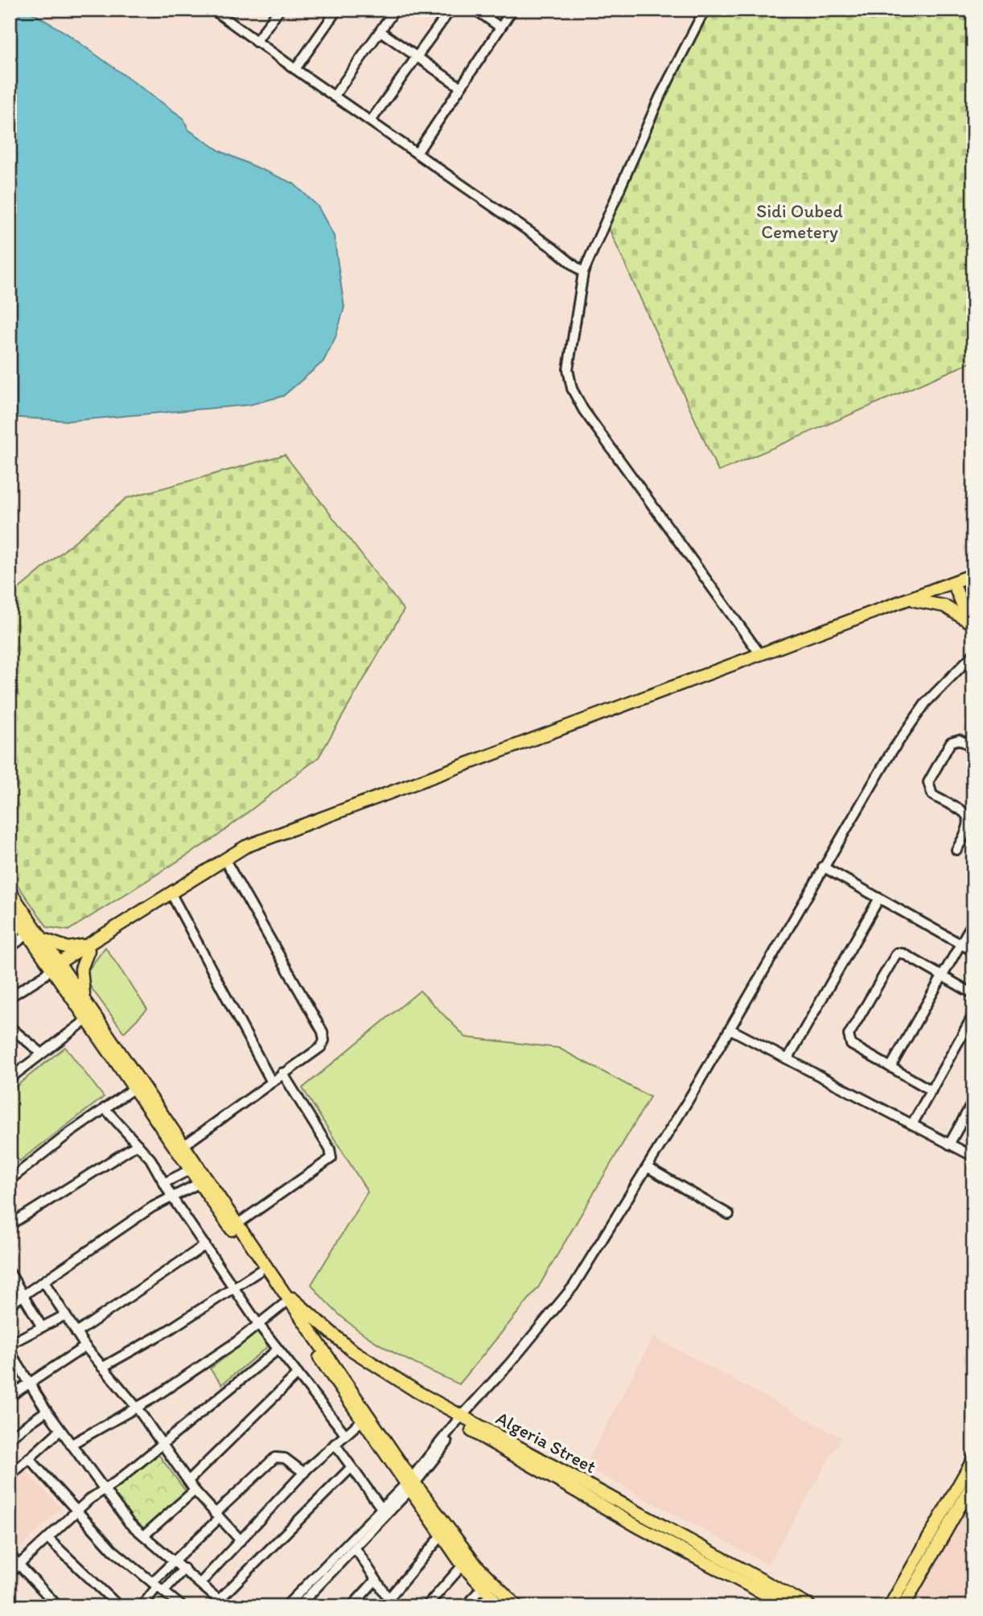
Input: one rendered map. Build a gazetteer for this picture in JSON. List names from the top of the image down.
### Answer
{
  "streets": {
    "main road": ["Algeria Street"]
  },
  "parks": ["Sidi Oubed Cemetery"]
}
